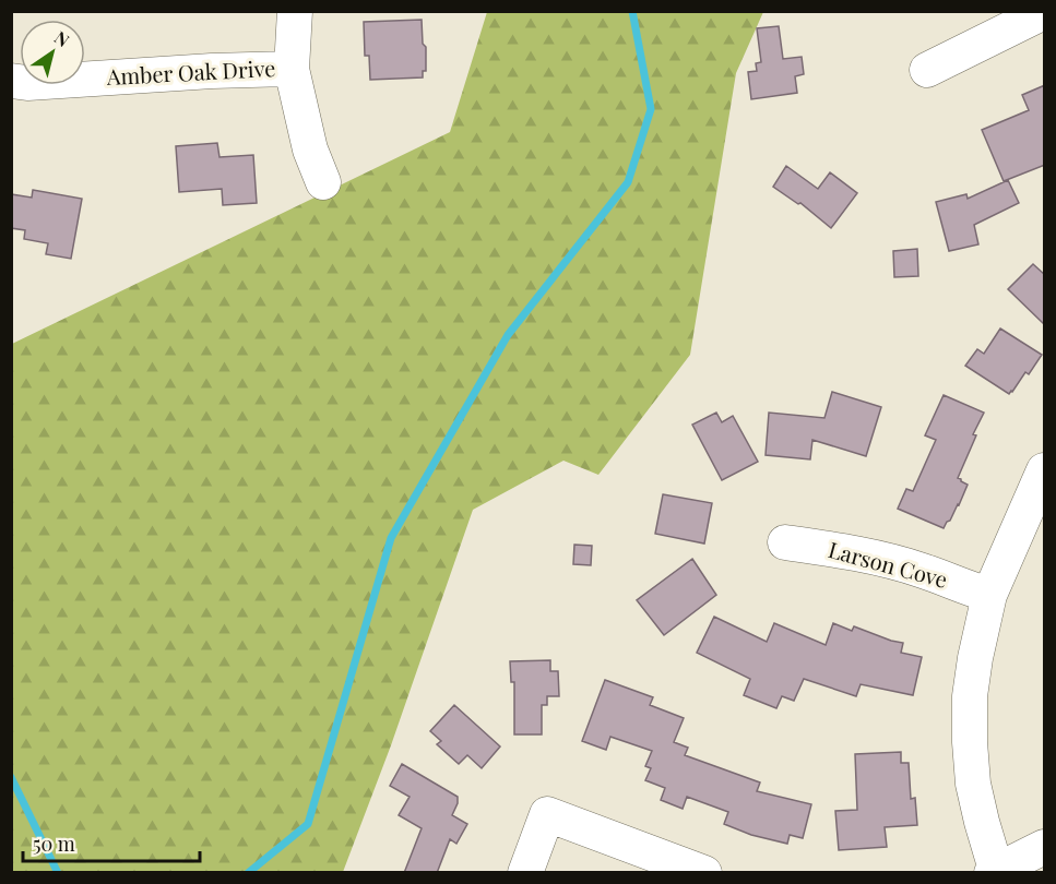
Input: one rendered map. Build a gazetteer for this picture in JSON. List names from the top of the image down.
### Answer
{
  "streets": {
    "street": ["Amber Oak Drive", "Larson Cove"]
  },
  "scale_bar": "50 m",
  "north": "top right"
}
